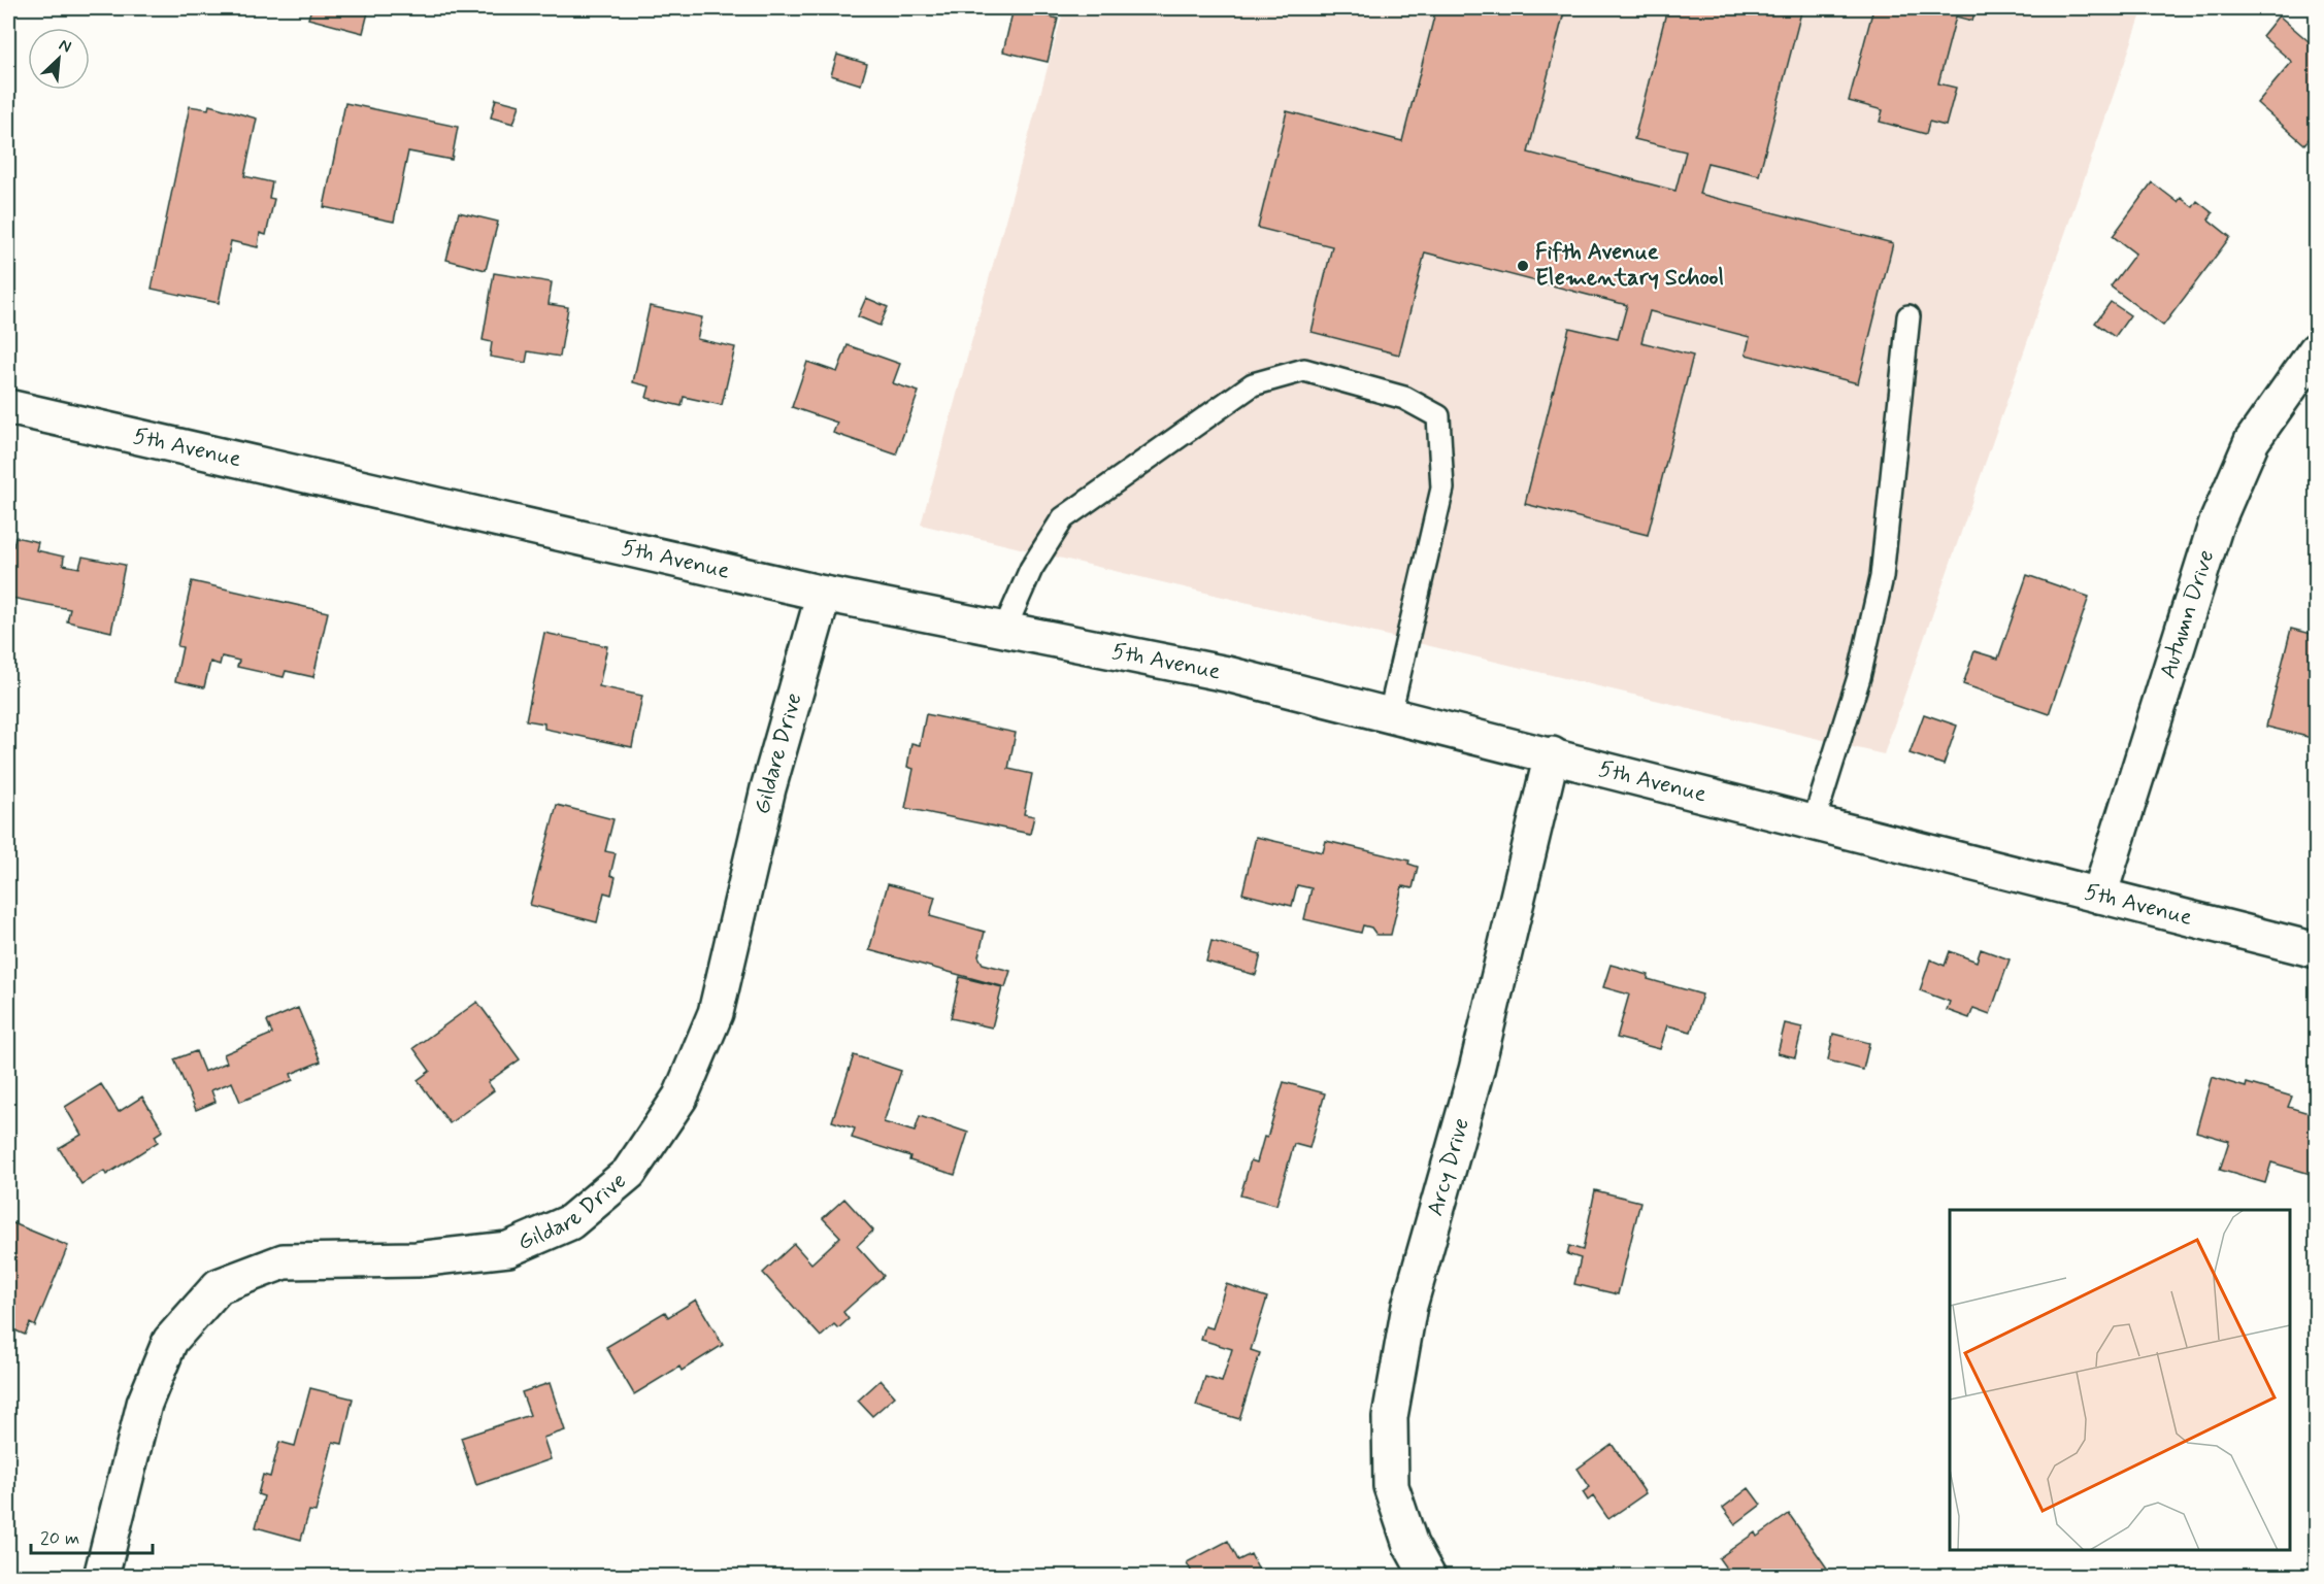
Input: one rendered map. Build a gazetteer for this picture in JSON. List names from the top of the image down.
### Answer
{
  "streets": {
    "street": [
      "5th Avenue",
      "Autumn Drive",
      "Gildare Drive",
      "Arcy Drive"
    ]
  },
  "crossings": [
    ["5th Avenue", "Autumn Drive"],
    ["5th Avenue", "Gildare Drive"],
    ["5th Avenue", "Arcy Drive"]
  ],
  "places": ["Fifth Avenue Elementary School"],
  "scale_bar": "20 m",
  "north": "top right"
}
